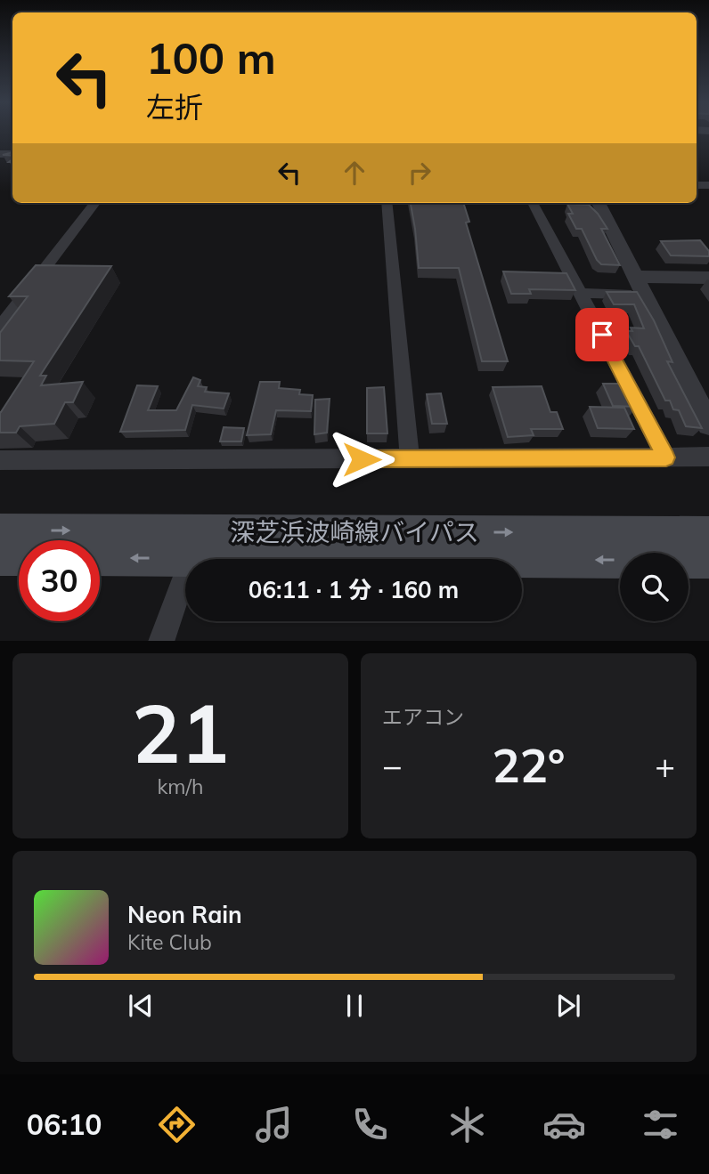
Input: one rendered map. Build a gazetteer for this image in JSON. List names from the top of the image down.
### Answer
{
  "streets": {
    "main road": ["深芝浜波崎線バイパス"]
  },
  "page": {
    "turn": ["100 m", "左折"],
    "limit": "30",
    "trip": "06:11 · 1 分 · 160 m",
    "tile": [
      ["21", "km/h"],
      "エアコン"
    ],
    "heat": ["−", "22°", "+"],
    "song": ["Neon Rain", "Kite Club"],
    "tabs": "06:10"
  }
}
